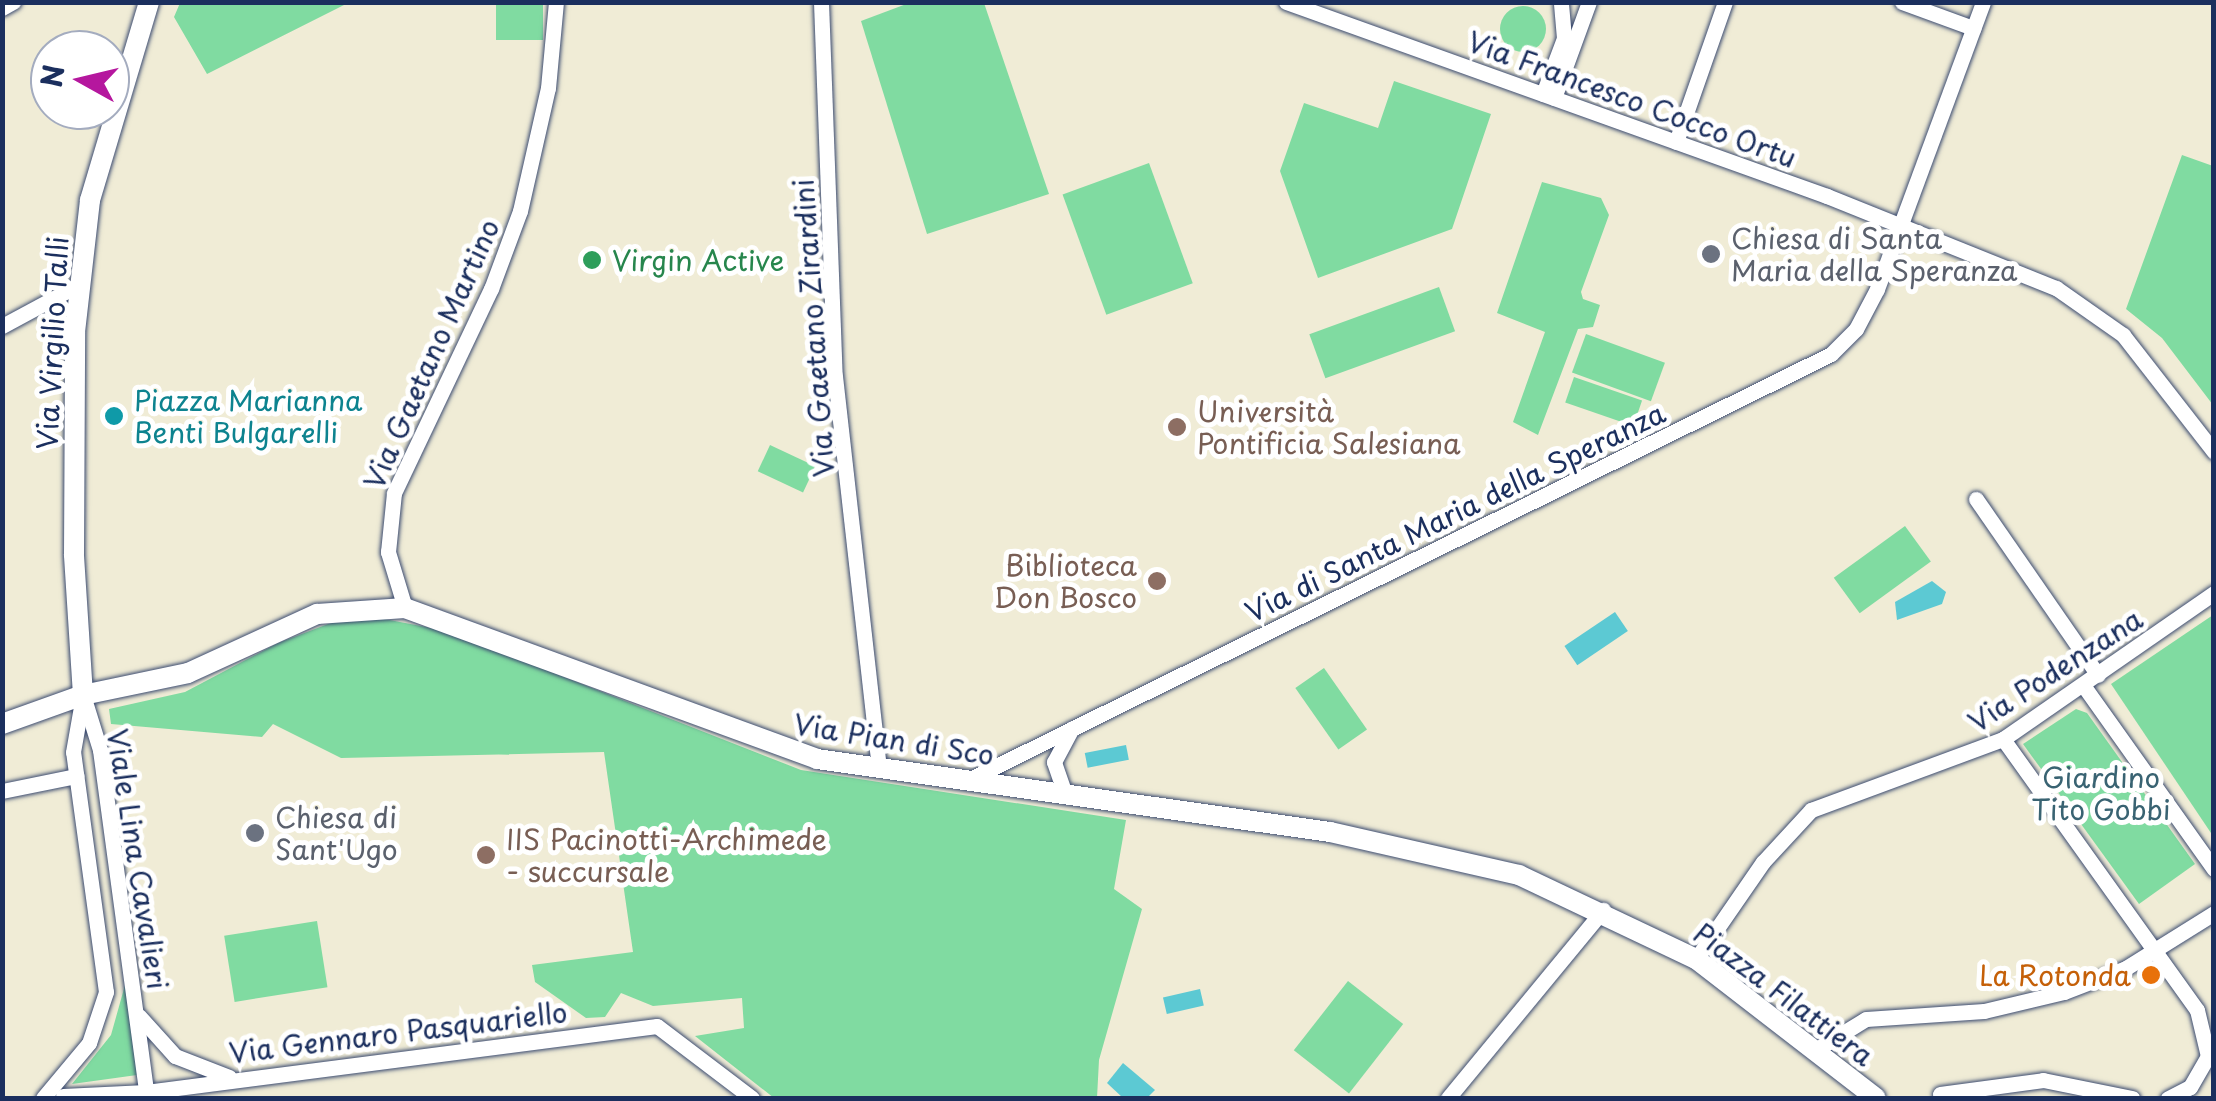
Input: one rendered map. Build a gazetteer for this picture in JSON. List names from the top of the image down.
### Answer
{
  "streets": {
    "street": [
      "Via Francesco Cocco Ortu",
      "Via Gaetano Zirardini",
      "Via Virgilio Talli",
      "Via Gaetano Martino",
      "Via di Santa Maria della Speranza",
      "Via Podenzana",
      "Via Pian di Sco",
      "Viale Lina Cavalieri",
      "Piazza Filattiera",
      "Via Gennaro Pasquariello"
    ]
  },
  "crossings": [
    ["Via Francesco Cocco Ortu", "Via di Santa Maria della Speranza"],
    ["Via Gaetano Zirardini", "Via Pian di Sco"],
    ["Via Virgilio Talli", "Via Pian di Sco"],
    ["Via Virgilio Talli", "Viale Lina Cavalieri"],
    ["Via Gaetano Martino", "Via Pian di Sco"],
    ["Via di Santa Maria della Speranza", "Via Pian di Sco"],
    ["Via Podenzana", "Piazza Filattiera"],
    ["Via Pian di Sco", "Viale Lina Cavalieri"],
    ["Via Pian di Sco", "Piazza Filattiera"],
    ["Viale Lina Cavalieri", "Via Gennaro Pasquariello"]
  ],
  "parks": ["Giardino Tito Gobbi"],
  "places": [
    "Chiesa di Santa Maria della Speranza",
    "Virgin Active",
    "Piazza Marianna Benti Bulgarelli",
    "Università Pontificia Salesiana",
    "Biblioteca Don Bosco",
    "Chiesa di Sant'Ugo",
    "IIS Pacinotti-Archimede - succursale",
    "La Rotonda"
  ],
  "north": "left"
}
